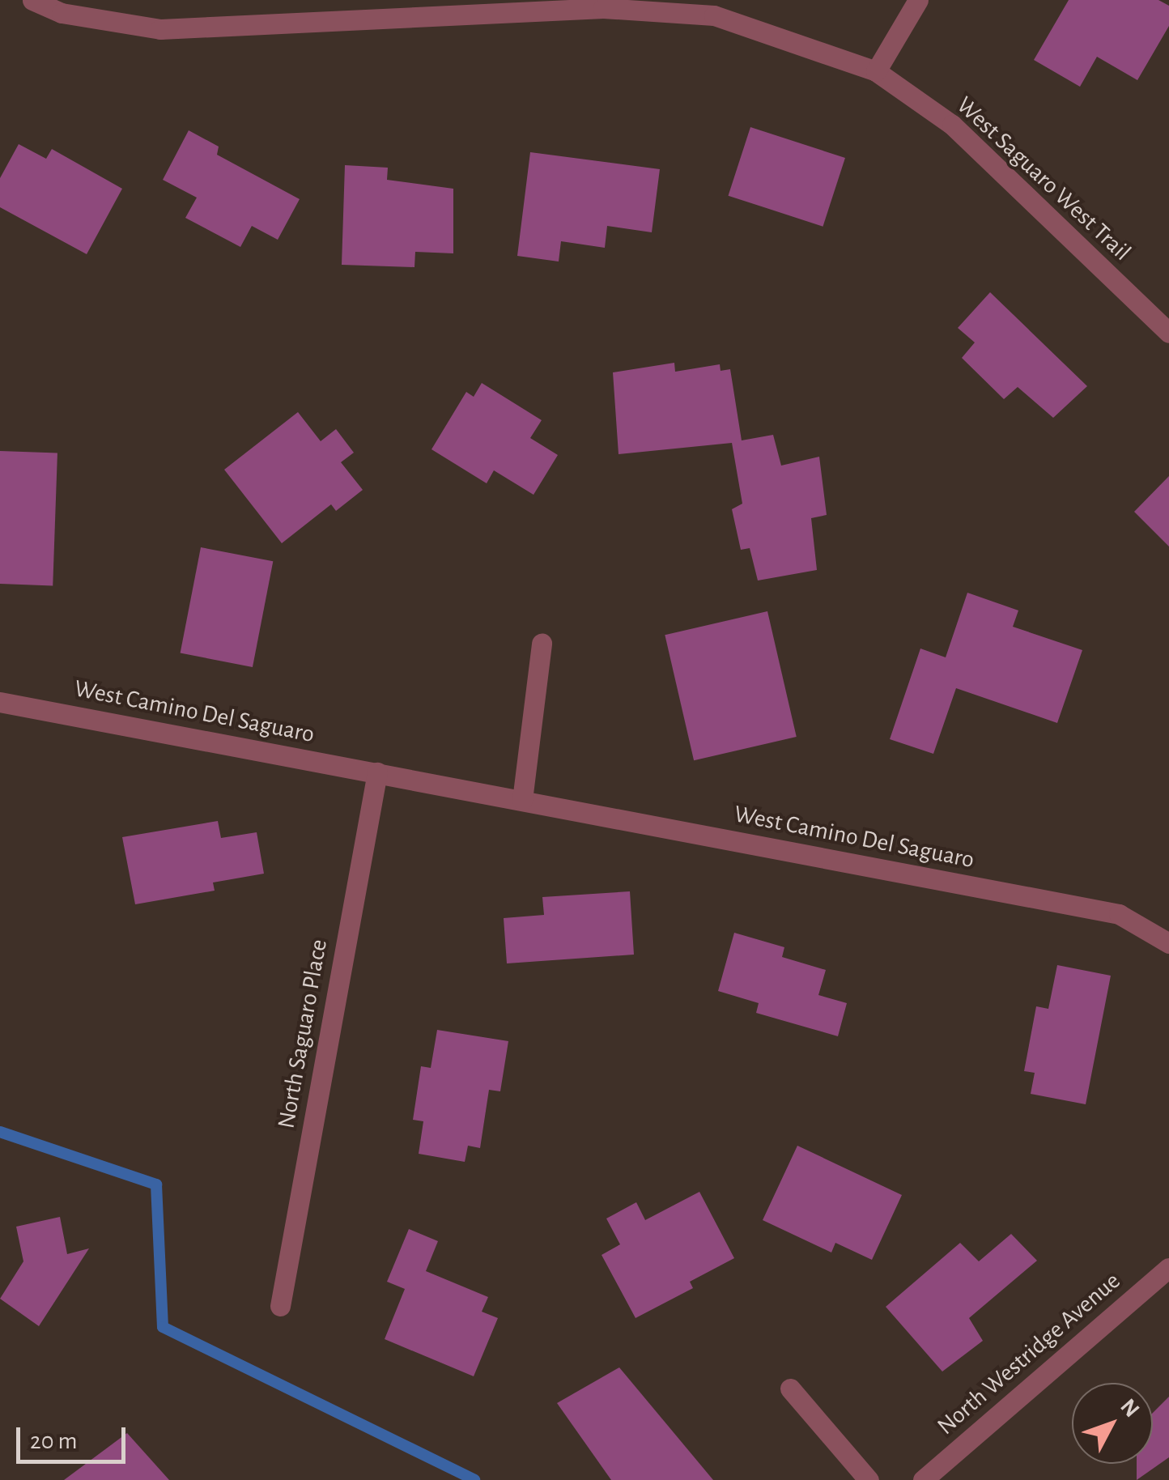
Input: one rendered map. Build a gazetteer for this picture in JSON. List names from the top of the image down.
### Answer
{
  "streets": {
    "street": [
      "West Saguaro West Trail",
      "West Camino Del Saguaro",
      "North Saguaro Place",
      "North Westridge Avenue"
    ]
  },
  "crossings": [
    ["West Camino Del Saguaro", "North Saguaro Place"]
  ],
  "scale_bar": "20 m",
  "north": "top right"
}
